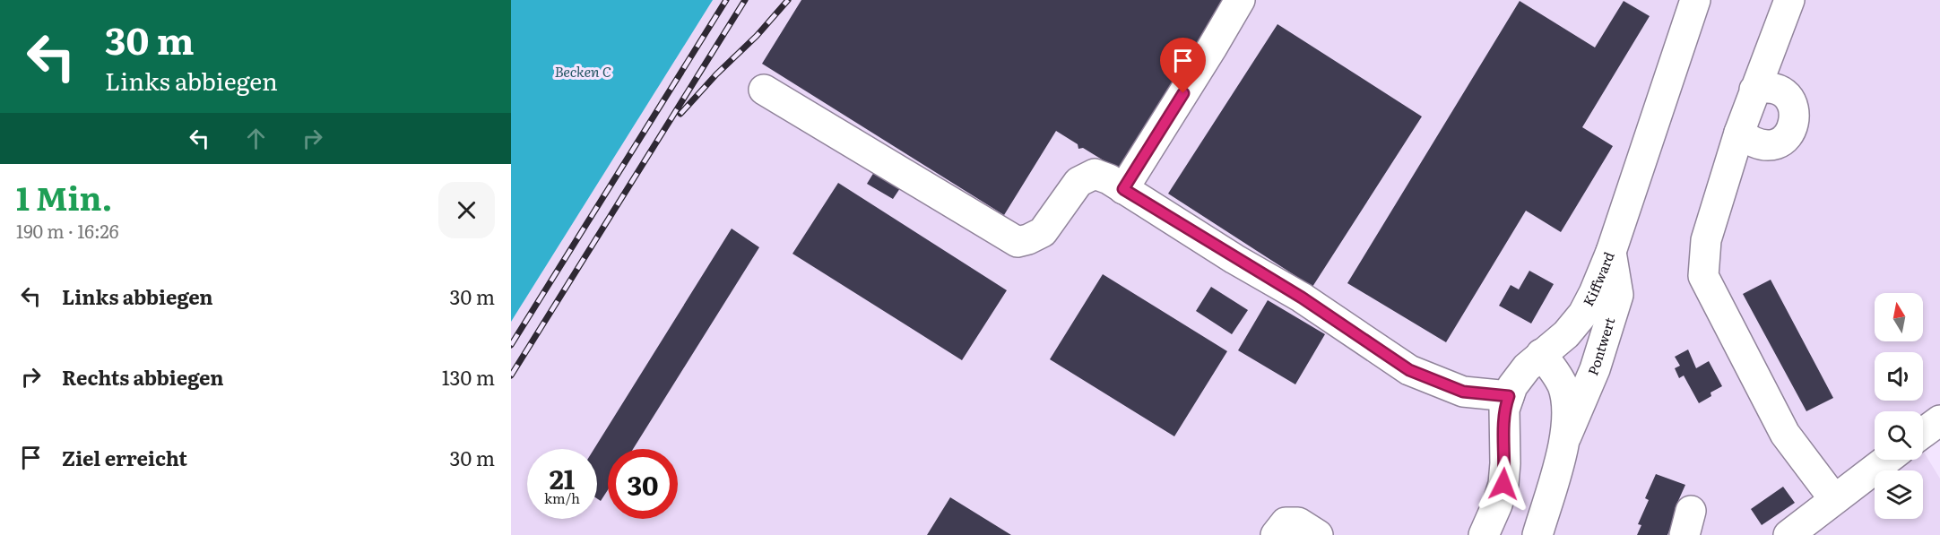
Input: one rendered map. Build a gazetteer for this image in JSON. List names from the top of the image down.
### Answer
{
  "streets": {
    "street": ["Kiffward", "Pontwert"]
  },
  "crossings": [
    ["Kiffward", "Pontwert"]
  ],
  "water": ["Becken C"],
  "north": "top",
  "page": {
    "turn": ["30 m", "Links abbiegen"],
    "heading": ["1 Min.", "190 m · 16:26"],
    "list": [
      {
        "name": "Links abbiegen",
        "value": "30 m"
      },
      {
        "name": "Rechts abbiegen",
        "value": "130 m"
      },
      {
        "name": "Ziel erreicht",
        "value": "30 m"
      }
    ],
    "speed": "21 km/h",
    "limit": "30"
  }
}
